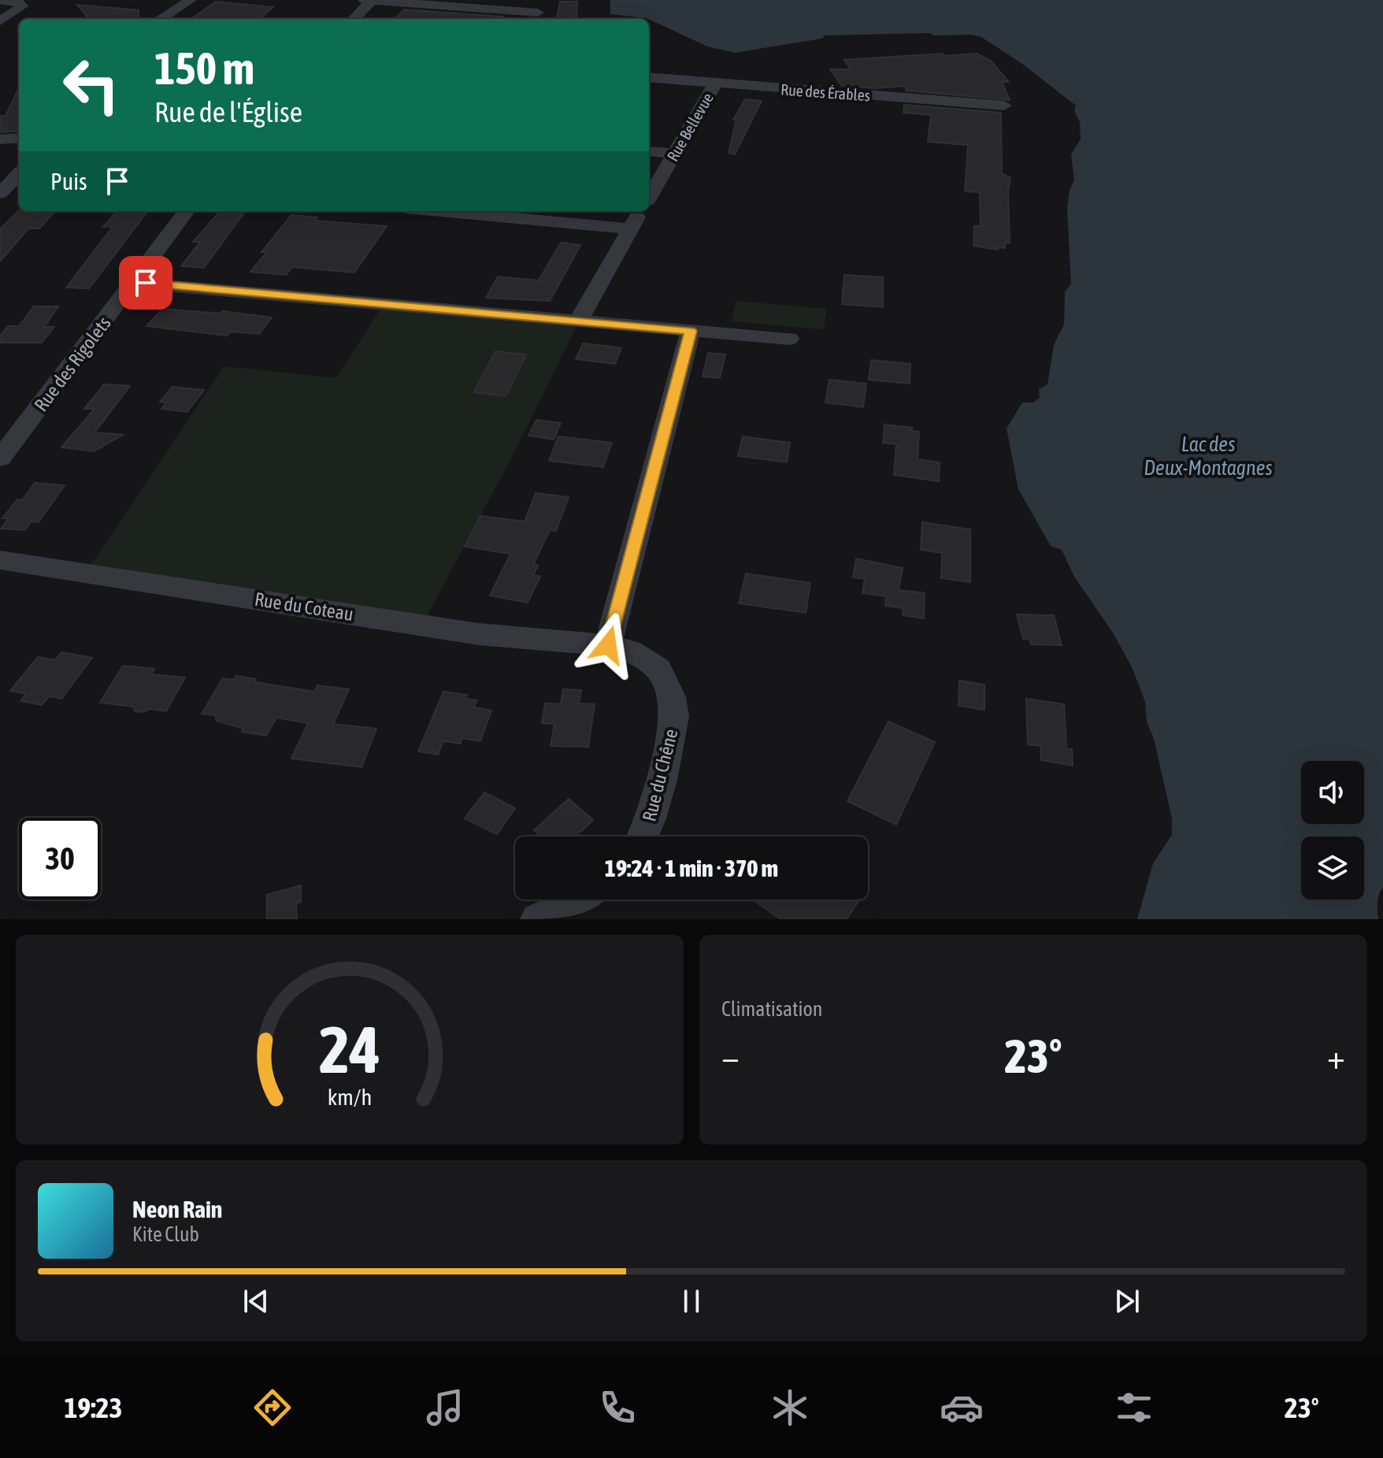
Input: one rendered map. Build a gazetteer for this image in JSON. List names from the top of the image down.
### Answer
{
  "streets": {
    "street": [
      "Rue des Érables",
      "Rue Bellevue",
      "Rue des Rigolets",
      "Rue du Coteau",
      "Rue du Chêne"
    ]
  },
  "crossings": [
    ["Rue des Érables", "Rue Bellevue"],
    ["Rue du Coteau", "Rue du Chêne"]
  ],
  "water": ["Lac des Deux-Montagnes"],
  "page": {
    "turn": ["150 m", "Rue de l'Église"],
    "then": "Puis",
    "limit": "30",
    "trip": "19:24 · 1 min · 370 m",
    "tile": "Climatisation",
    "heat": ["−", "23°", "+"],
    "song": ["Neon Rain", "Kite Club"],
    "tabs": ["19:23", "23°"],
    "gauge": ["24", "km/h"]
  }
}
